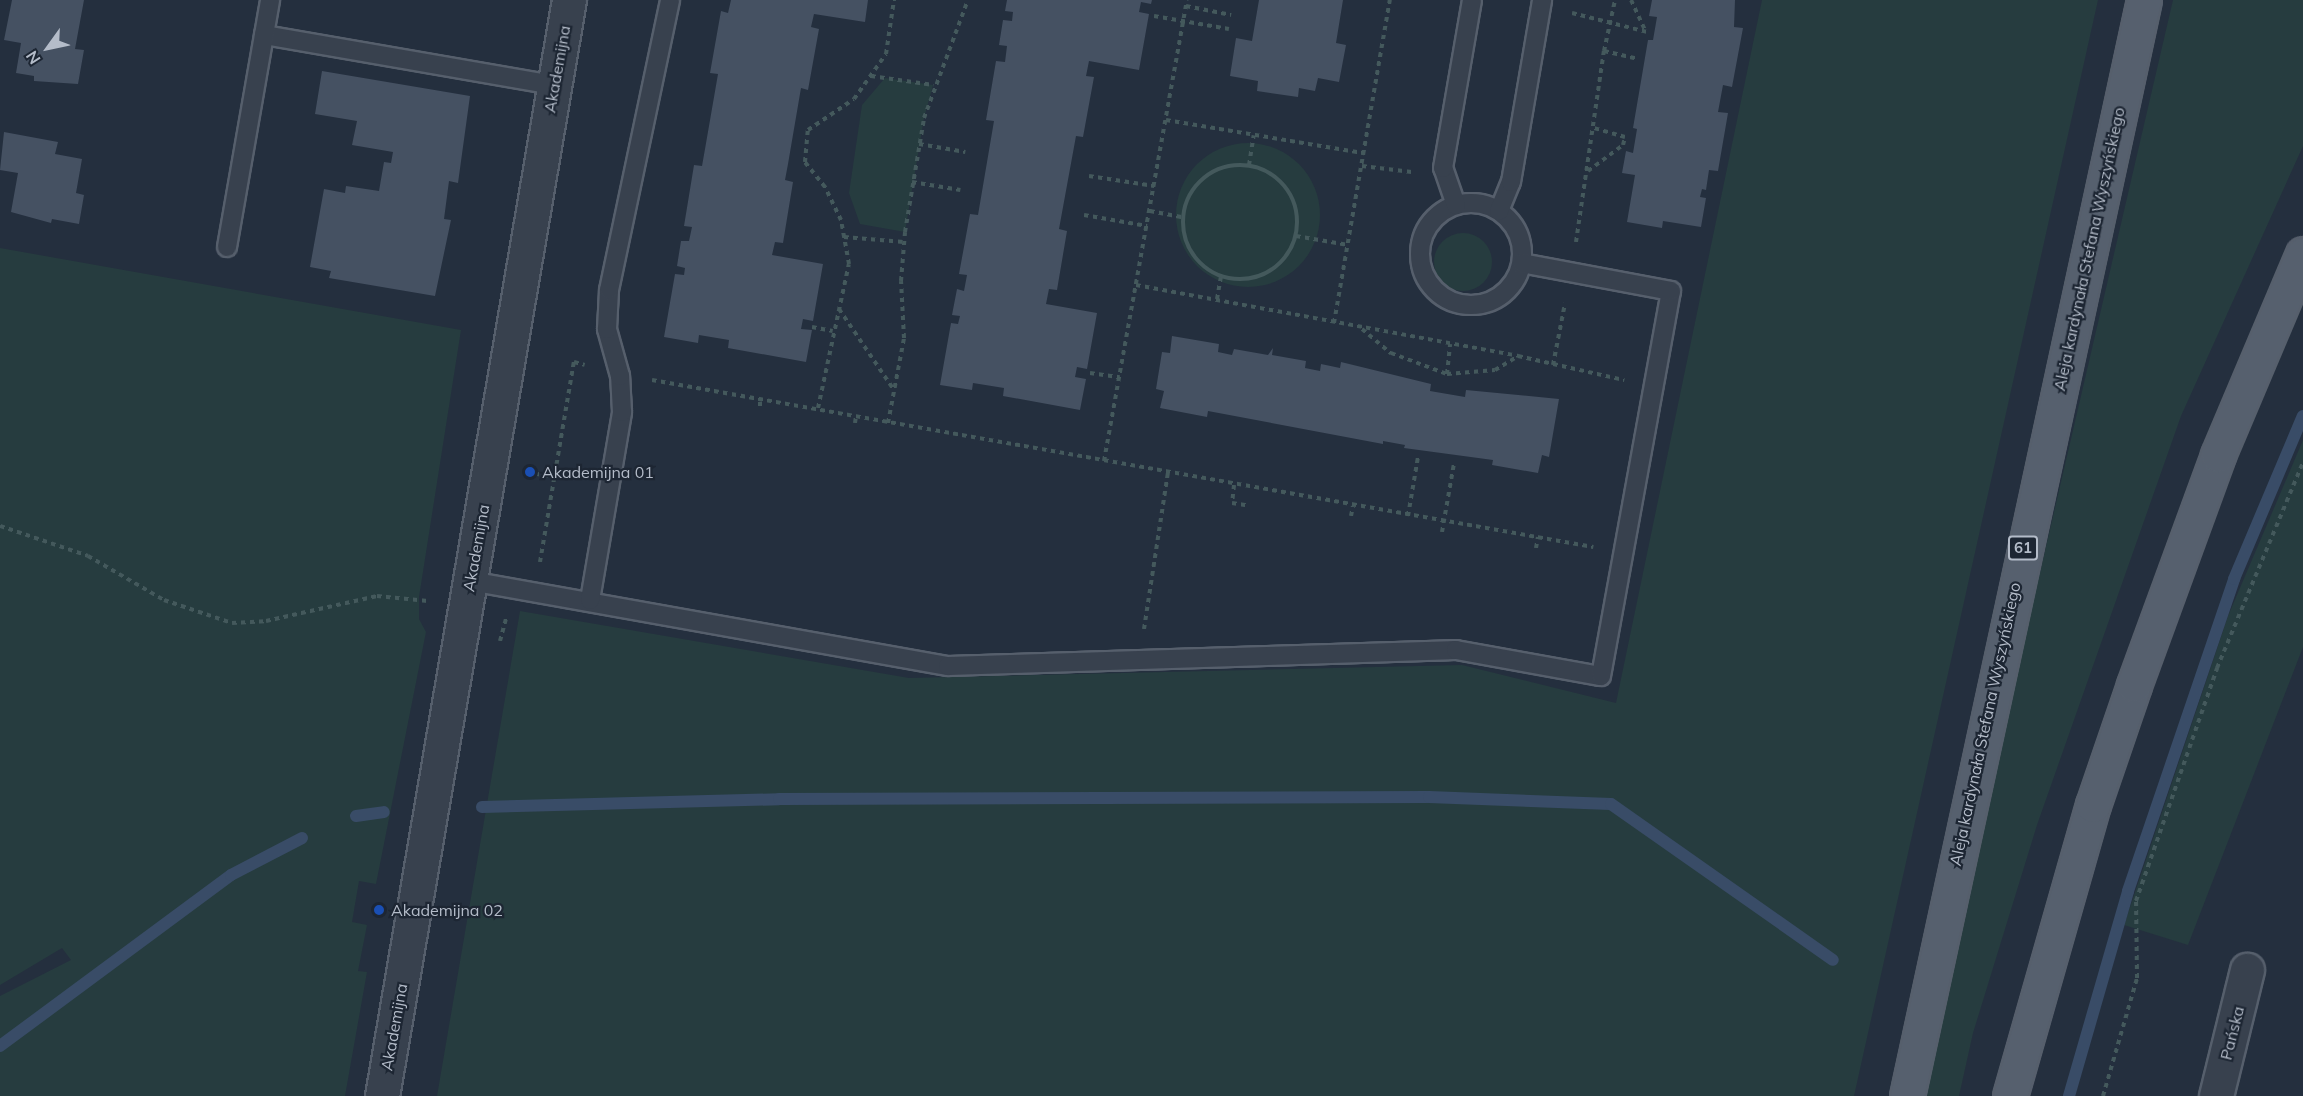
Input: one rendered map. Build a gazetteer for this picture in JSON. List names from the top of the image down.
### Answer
{
  "streets": {
    "main road": ["Aleja kardynała Stefana Wyszyńskiego", "61"],
    "street": ["Akademijna", "Pańska"]
  },
  "places": ["Akademijna 01", "Akademijna 02"],
  "north": "bottom left"
}
